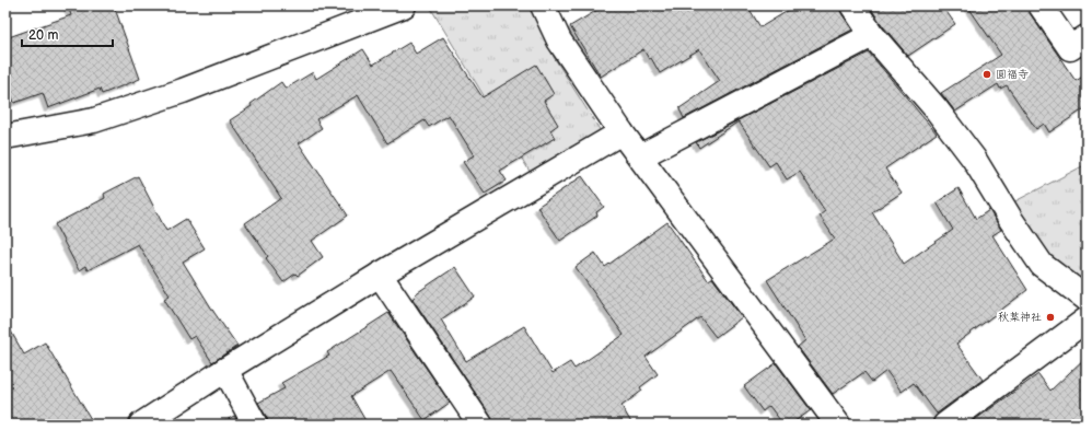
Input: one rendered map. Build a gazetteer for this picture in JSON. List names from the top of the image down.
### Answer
{
  "places": ["圓福寺", "秋葉神社"],
  "scale_bar": "20 m"
}
